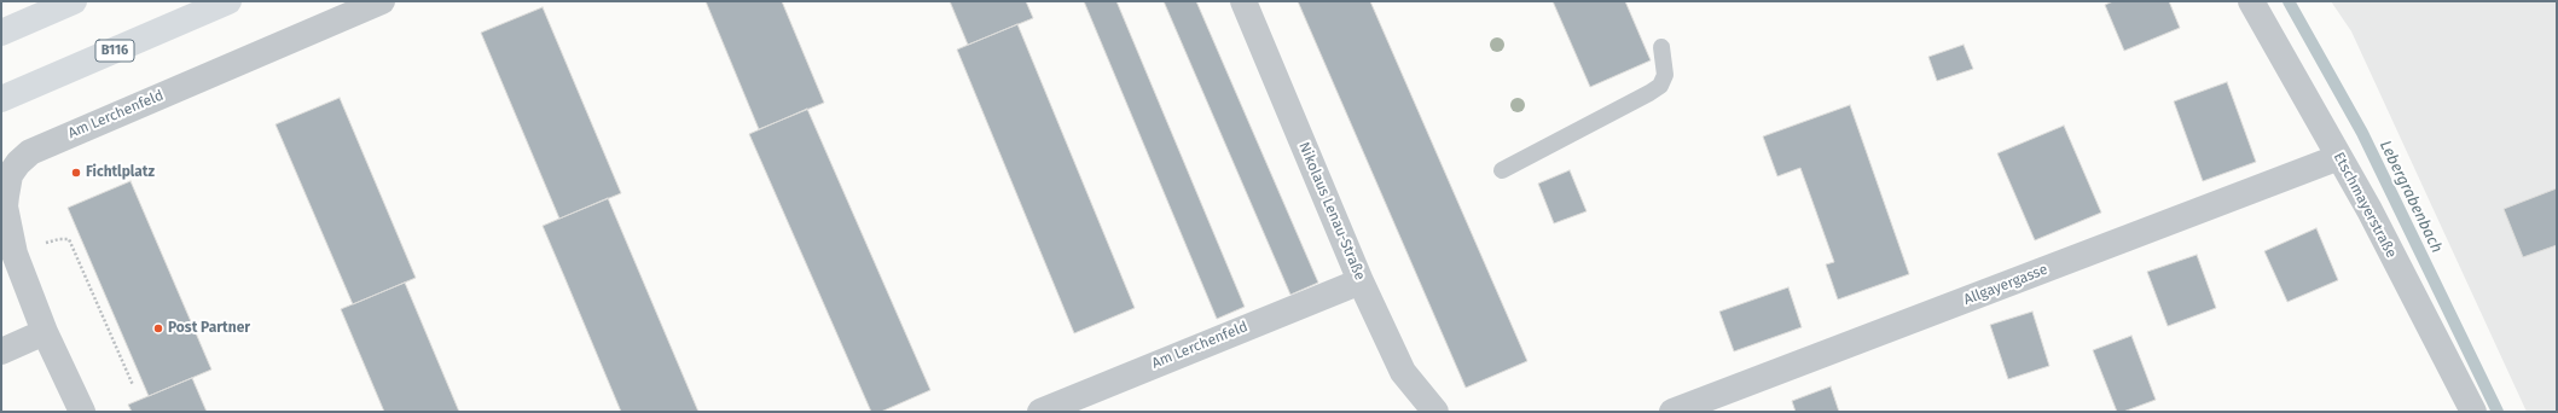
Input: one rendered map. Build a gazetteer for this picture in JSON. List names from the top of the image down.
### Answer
{
  "streets": {
    "main road": ["B116"],
    "street": [
      "Am Lerchenfeld",
      "Etschmayerstraße",
      "Nikolaus Lenau-Straße",
      "Allgayergasse"
    ]
  },
  "crossings": [
    ["Am Lerchenfeld", "Nikolaus Lenau-Straße"],
    ["Etschmayerstraße", "Allgayergasse"]
  ],
  "water": ["Lebergrabenbach"],
  "places": ["Fichtlplatz", "Post Partner"]
}
